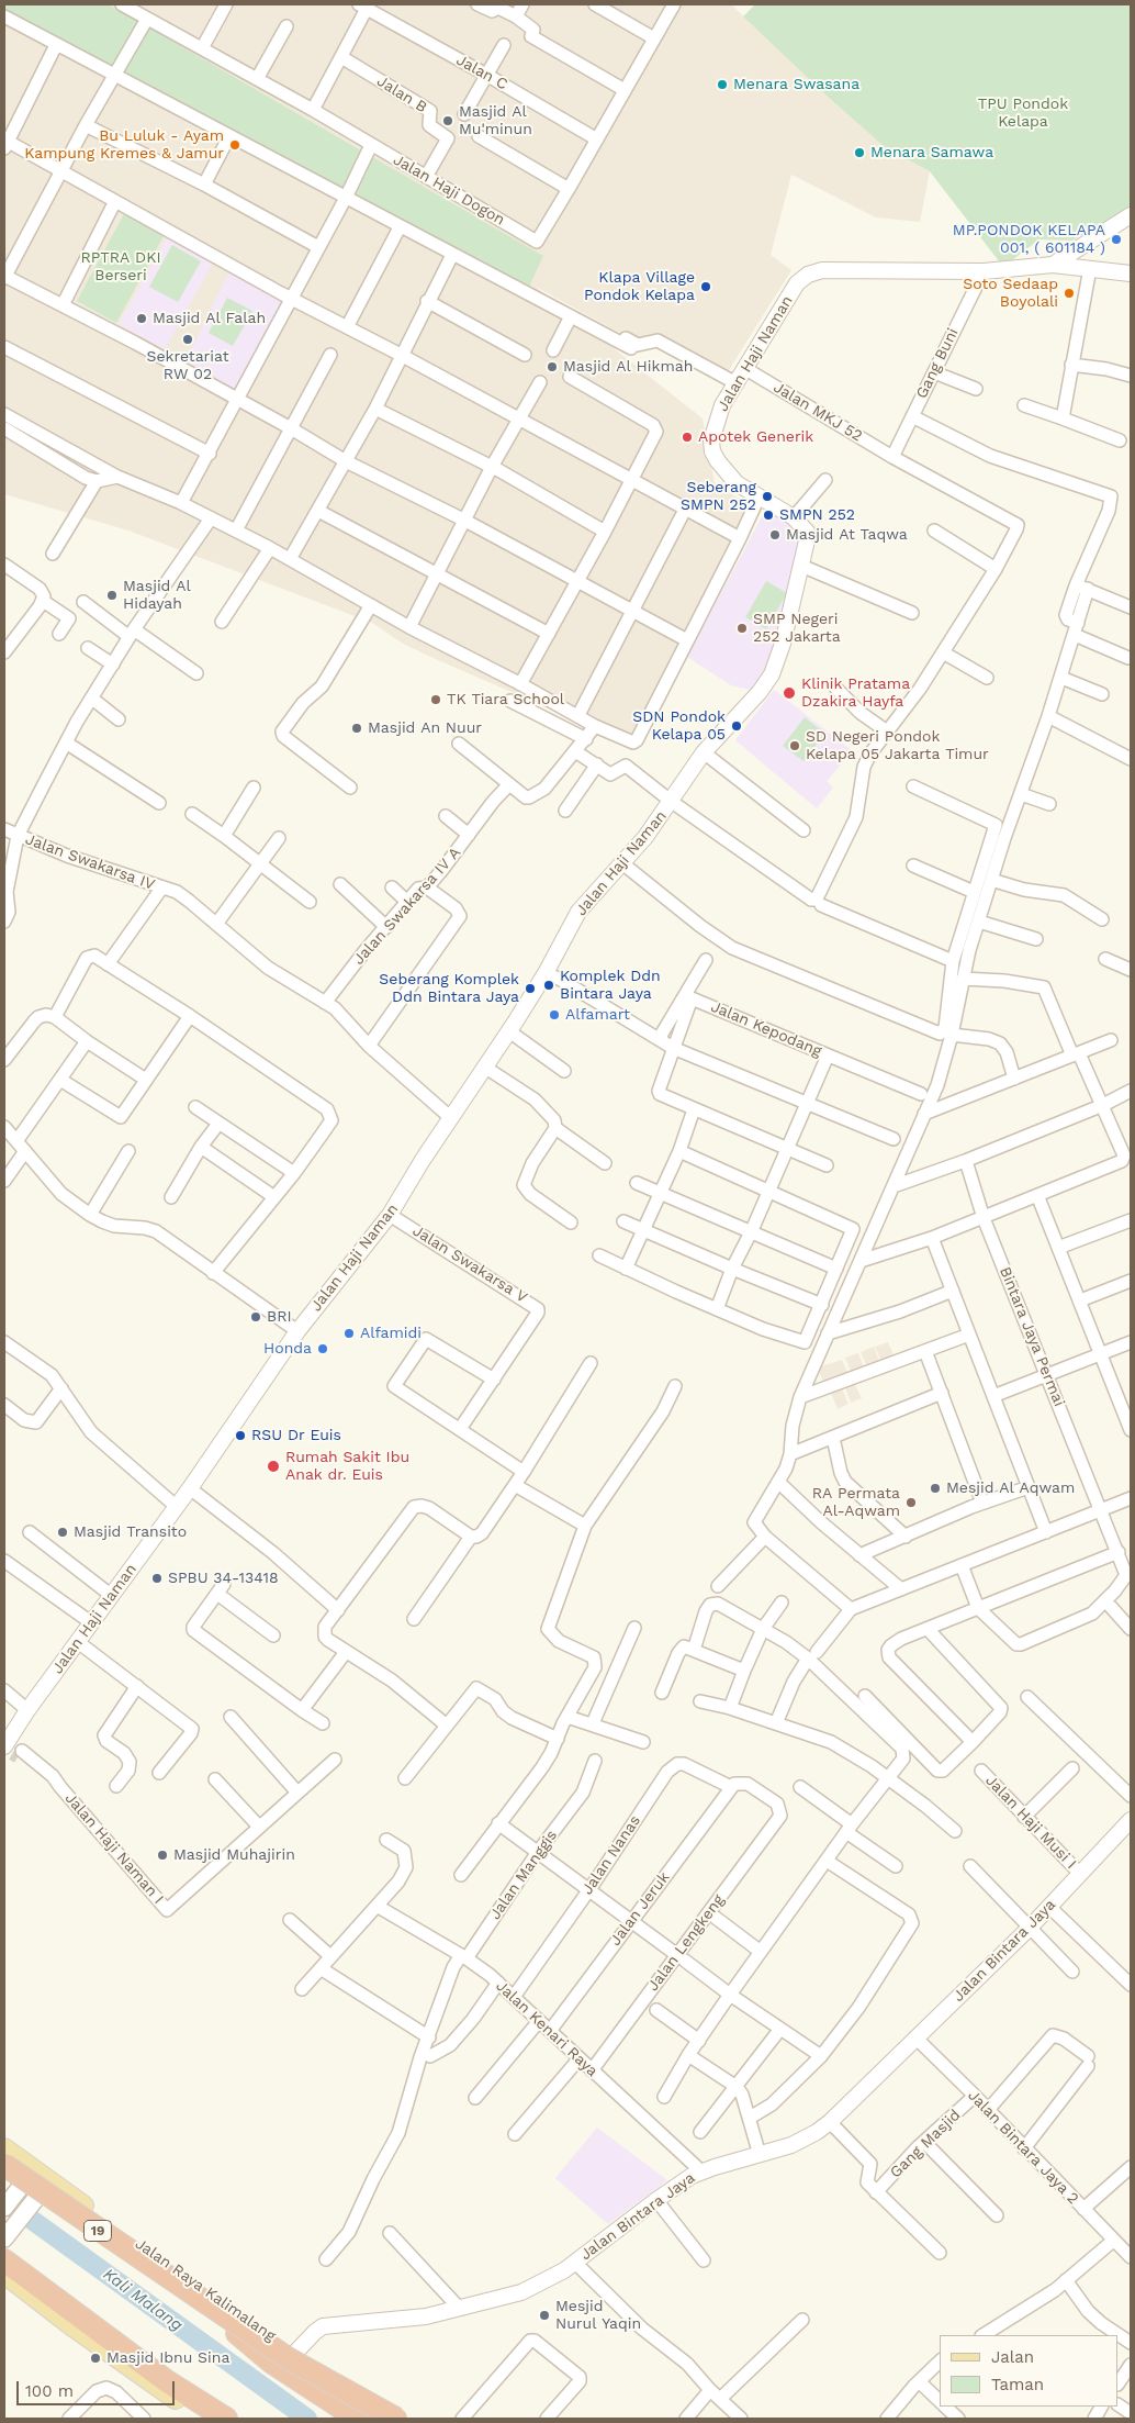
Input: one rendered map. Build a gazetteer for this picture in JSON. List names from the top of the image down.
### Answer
{
  "streets": {
    "highway": ["19"],
    "main road": ["Jalan Raya Kalimalang"],
    "street": [
      "Jalan C",
      "Jalan B",
      "Jalan Haji Dogon",
      "Jalan Haji Naman",
      "Gang Buni",
      "Jalan MKJ 52",
      "Jalan Swakarsa IV",
      "Jalan Swakarsa IV A",
      "Jalan Kepodang",
      "Jalan Swakarsa V",
      "Bintara Jaya Permai",
      "Jalan Haji Musi I",
      "Jalan Haji Naman I",
      "Jalan Nanas",
      "Jalan Manggis",
      "Jalan Jeruk",
      "Jalan Lengkeng",
      "Jalan Bintara Jaya",
      "Jalan Kenari Raya",
      "Gang Masjid",
      "Jalan Bintara Jaya 2"
    ]
  },
  "crossings": [
    ["Jalan C", "Jalan Haji Dogon"],
    ["Jalan B", "Jalan Haji Dogon"],
    ["Jalan Haji Naman", "Gang Buni"],
    ["Jalan Haji Naman", "Jalan MKJ 52"],
    ["Jalan Haji Naman", "Jalan Swakarsa IV"],
    ["Jalan Haji Naman", "Jalan Swakarsa V"],
    ["Jalan Haji Naman", "Jalan Haji Naman I"],
    ["Gang Buni", "Jalan MKJ 52"],
    ["Jalan Swakarsa IV", "Jalan Swakarsa IV A"],
    ["Jalan Haji Musi I", "Jalan Bintara Jaya"],
    ["Jalan Nanas", "Jalan Jeruk"],
    ["Jalan Nanas", "Jalan Lengkeng"],
    ["Jalan Nanas", "Jalan Kenari Raya"],
    ["Jalan Manggis", "Jalan Kenari Raya"],
    ["Jalan Jeruk", "Jalan Lengkeng"],
    ["Jalan Jeruk", "Jalan Kenari Raya"],
    ["Jalan Lengkeng", "Jalan Kenari Raya"],
    ["Jalan Bintara Jaya", "Jalan Kenari Raya"],
    ["Jalan Bintara Jaya", "Jalan Bintara Jaya 2"],
    ["Jalan Bintara Jaya", "Jalan Raya Kalimalang"],
    ["Gang Masjid", "Jalan Bintara Jaya 2"]
  ],
  "water": ["Kali Malang"],
  "parks": ["TPU Pondok Kelapa", "RPTRA DKI Berseri"],
  "places": [
    "Menara Swasana",
    "Masjid Al Mu'minun",
    "Bu Luluk - Ayam Kampung Kremes & Jamur",
    "Menara Samawa",
    "MP.PONDOK KELAPA 001, ( 601184 )",
    "Klapa Village Pondok Kelapa",
    "Soto Sedaap Boyolali",
    "Masjid Al Falah",
    "Sekretariat RW 02",
    "Masjid Al Hikmah",
    "Apotek Generik",
    "Seberang SMPN 252",
    "SMPN 252",
    "Masjid At Taqwa",
    "Masjid Al Hidayah",
    "SMP Negeri 252 Jakarta",
    "Klinik Pratama Dzakira Hayfa",
    "TK Tiara School",
    "SDN Pondok Kelapa 05",
    "Masjid An Nuur",
    "SD Negeri Pondok Kelapa 05 Jakarta Timur",
    "Komplek Ddn Bintara Jaya",
    "Seberang Komplek Ddn Bintara Jaya",
    "Alfamart",
    "BRI",
    "Alfamidi",
    "Honda",
    "RSU Dr Euis",
    "Rumah Sakit Ibu Anak dr. Euis",
    "Mesjid Al Aqwam",
    "RA Permata Al-Aqwam",
    "Masjid Transito",
    "SPBU 34-13418",
    "Masjid Muhajirin",
    "Mesjid Nurul Yaqin",
    "Masjid Ibnu Sina"
  ],
  "legend": ["Jalan", "Taman"],
  "scale_bar": "100 m"
}
